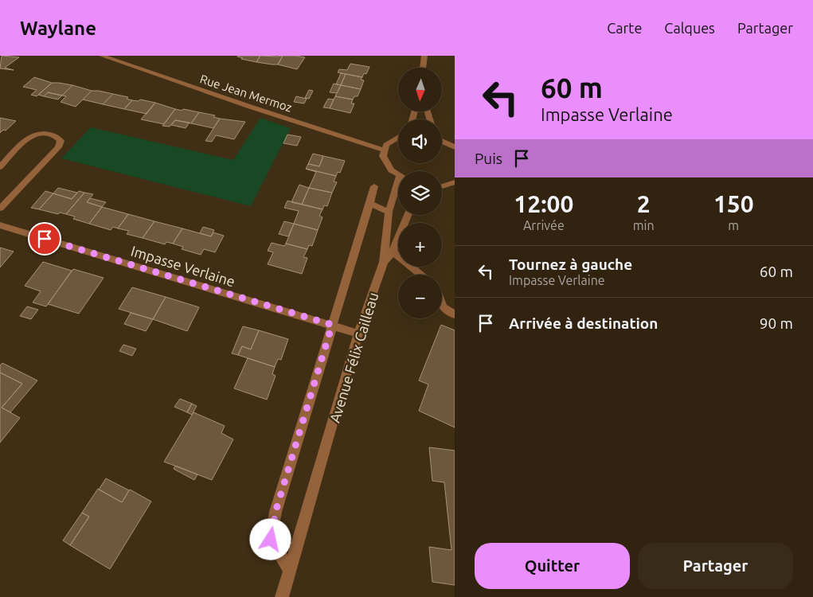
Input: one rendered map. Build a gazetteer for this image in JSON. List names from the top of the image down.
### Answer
{
  "streets": {
    "street": ["Rue Jean Mermoz", "Impasse Verlaine", "Avenue Félix Cailleau"]
  },
  "crossings": [
    ["Rue Jean Mermoz", "Avenue Félix Cailleau"],
    ["Impasse Verlaine", "Avenue Félix Cailleau"]
  ],
  "north": "bottom",
  "page": {
    "header": "Waylane",
    "nav": ["Carte", "Calques", "Partager"],
    "turn": ["60 m", "Impasse Verlaine"],
    "map_buttons": ["+", "−"],
    "then": "Puis",
    "eta": [
      "12:00",
      "Arrivée",
      "2",
      "min",
      "150",
      "m"
    ],
    "list": [
      {
        "name": "Tournez à gauche",
        "note": "Impasse Verlaine",
        "value": "60 m"
      },
      {
        "name": "Arrivée à destination",
        "value": "90 m"
      }
    ],
    "buttons": ["Quitter", "Partager"]
  }
}
